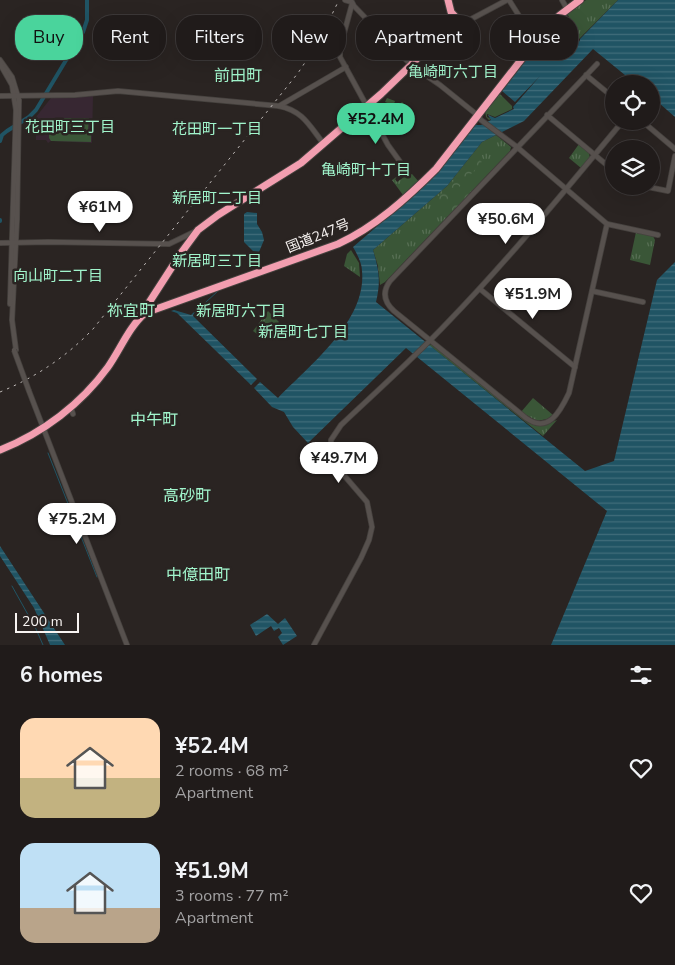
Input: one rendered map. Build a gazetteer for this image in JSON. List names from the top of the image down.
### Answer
{
  "streets": {
    "highway": ["国道247号"]
  },
  "districts": [
    "亀崎町六丁目",
    "前田町",
    "花田町三丁目",
    "花田町一丁目",
    "亀崎町十丁目",
    "新居町二丁目",
    "新居町三丁目",
    "向山町二丁目",
    "祢宜町",
    "新居町六丁目",
    "新居町七丁目",
    "中午町",
    "高砂町",
    "中億田町"
  ],
  "scale_bar": "200 m",
  "page": {
    "chip": [
      "Buy",
      "Rent",
      "Filters",
      "New",
      "Apartment",
      "House"
    ],
    "price": [
      "¥52.4M",
      "¥61M",
      "¥50.6M",
      "¥51.9M",
      "¥49.7M",
      "¥75.2M"
    ],
    "scale": "200 m",
    "heading": "6 homes",
    "list": [
      {
        "name": "¥52.4M",
        "note": "2 rooms · 68 m² · Apartment"
      },
      {
        "name": "¥51.9M",
        "note": "3 rooms · 77 m² · Apartment"
      }
    ]
  }
}
